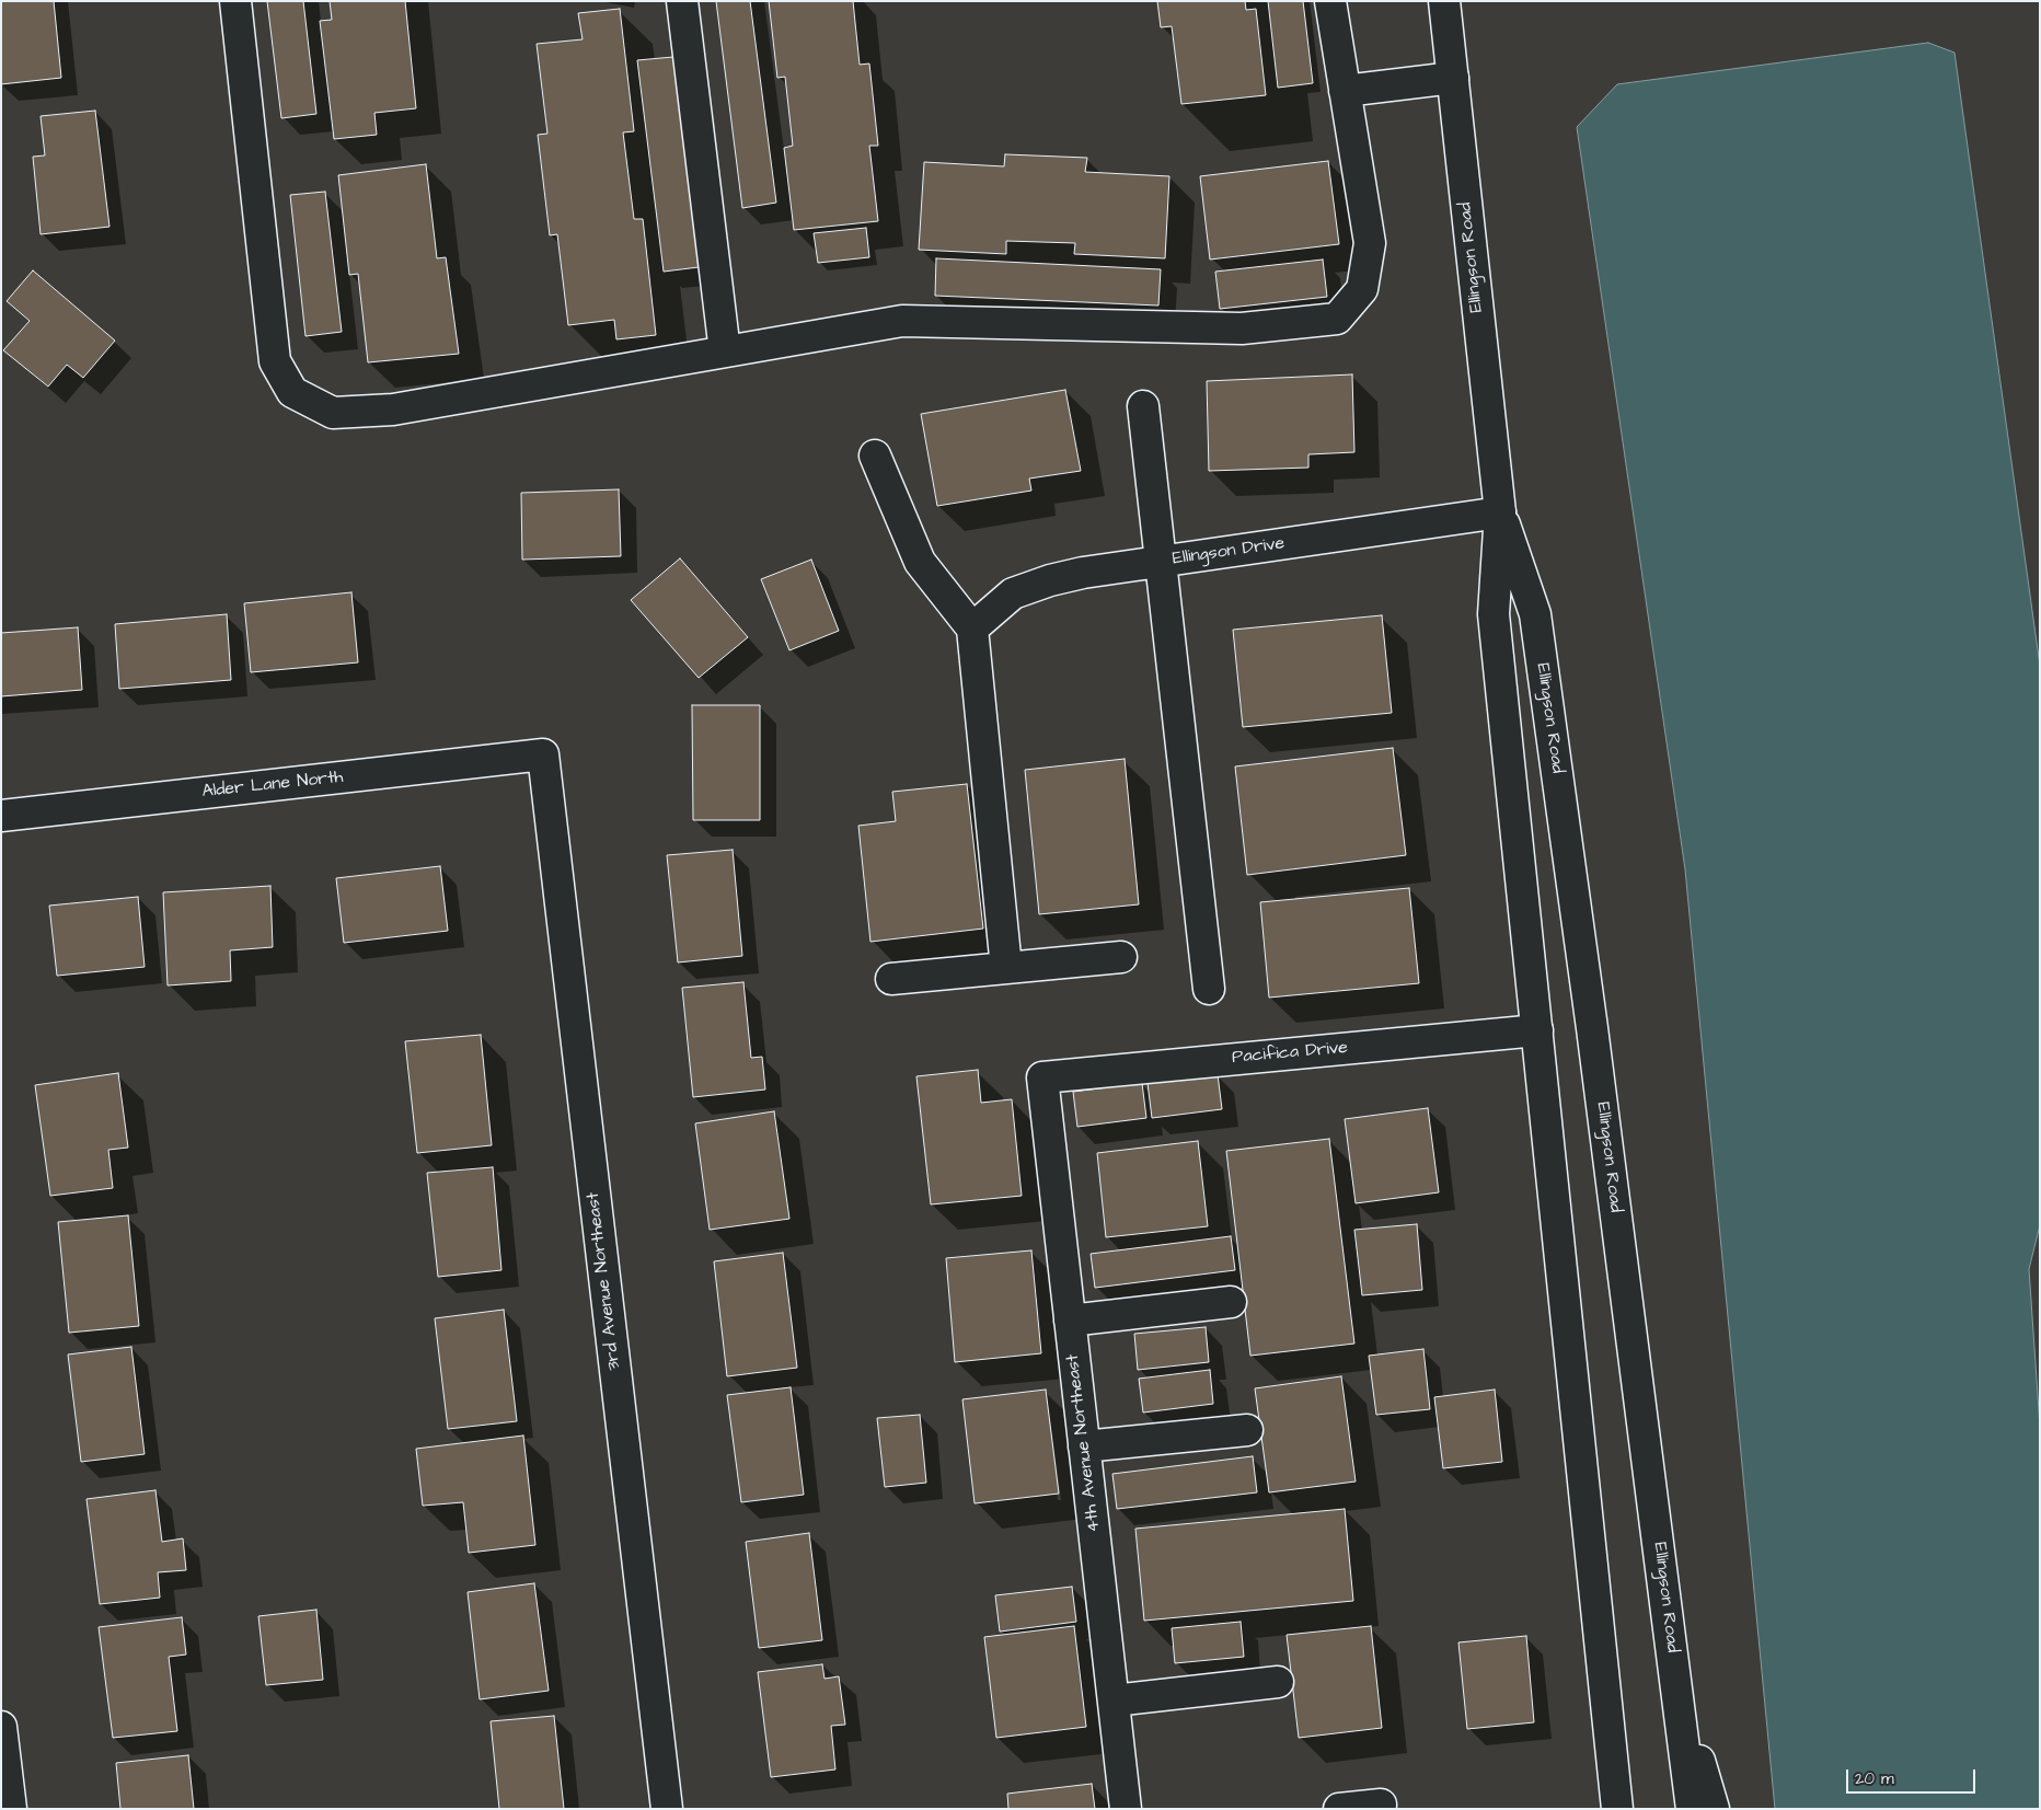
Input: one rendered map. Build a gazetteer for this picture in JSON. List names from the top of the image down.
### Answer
{
  "streets": {
    "street": [
      "Ellingson Road",
      "Ellingson Drive",
      "Alder Lane North",
      "Pacifica Drive",
      "3rd Avenue Northeast",
      "4th Avenue Northeast"
    ]
  },
  "crossings": [
    ["Ellingson Road", "Ellingson Drive"],
    ["Ellingson Road", "Pacifica Drive"],
    ["Alder Lane North", "3rd Avenue Northeast"],
    ["Pacifica Drive", "4th Avenue Northeast"]
  ],
  "scale_bar": "20 m"
}
